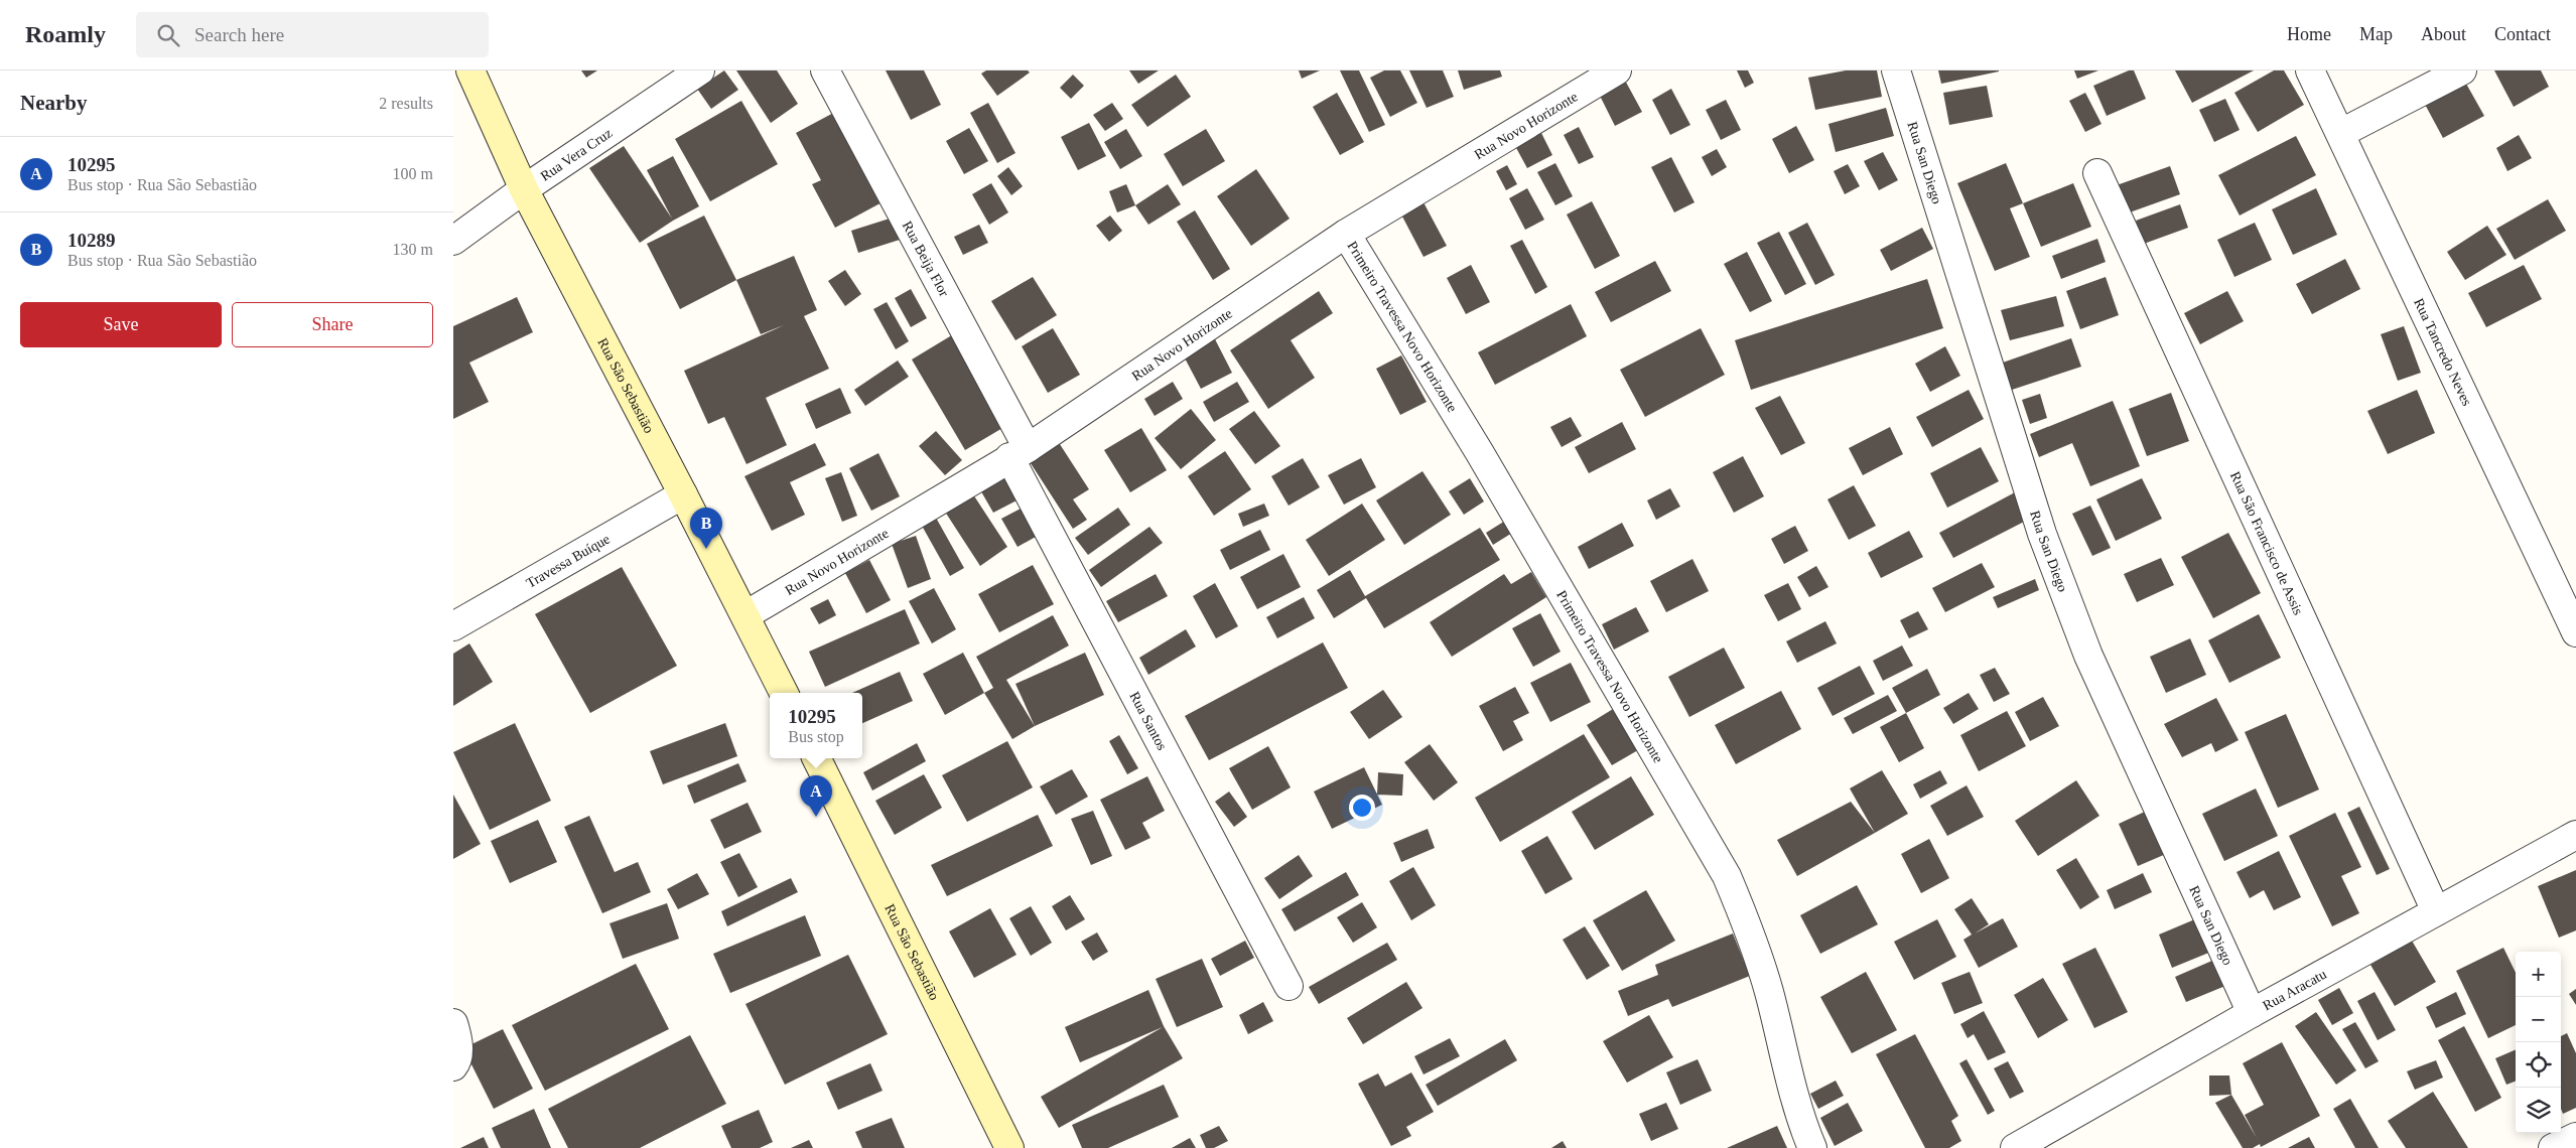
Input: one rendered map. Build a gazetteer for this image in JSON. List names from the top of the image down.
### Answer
{
  "streets": {
    "street": [
      "Rua Novo Horizonte",
      "Rua Vera Cruz",
      "Rua San Diego",
      "Rua Beija Flor",
      "Primeiro Travessa Novo Horizonte",
      "Rua Tancredo Neves",
      "Rua São Sebastião",
      "Rua São Francisco de Assis",
      "Travessa Buíque",
      "Rua Santos",
      "Rua Aracatu"
    ]
  },
  "crossings": [
    ["Rua Novo Horizonte", "Rua Beija Flor"],
    ["Rua Novo Horizonte", "Primeiro Travessa Novo Horizonte"],
    ["Rua Novo Horizonte", "Rua São Sebastião"],
    ["Rua Novo Horizonte", "Rua Santos"],
    ["Rua Vera Cruz", "Rua São Sebastião"],
    ["Rua San Diego", "Rua Aracatu"],
    ["Rua Beija Flor", "Rua Santos"],
    ["Rua São Sebastião", "Travessa Buíque"],
    ["Rua São Francisco de Assis", "Rua Aracatu"]
  ],
  "page": {
    "header": "Roamly",
    "search": "Search here",
    "nav": [
      "Home",
      "Map",
      "About",
      "Contact"
    ],
    "heading": ["Nearby", "2 results"],
    "list": [
      {
        "mark": "A",
        "name": "10295",
        "note": "Bus stop · Rua São Sebastião",
        "value": "100 m"
      },
      {
        "mark": "B",
        "name": "10289",
        "note": "Bus stop · Rua São Sebastião",
        "value": "130 m"
      }
    ],
    "buttons": ["Save", "Share"],
    "pins": ["B", "A"],
    "popup": ["10295", "Bus stop"],
    "map_buttons": ["+", "−"]
  }
}
